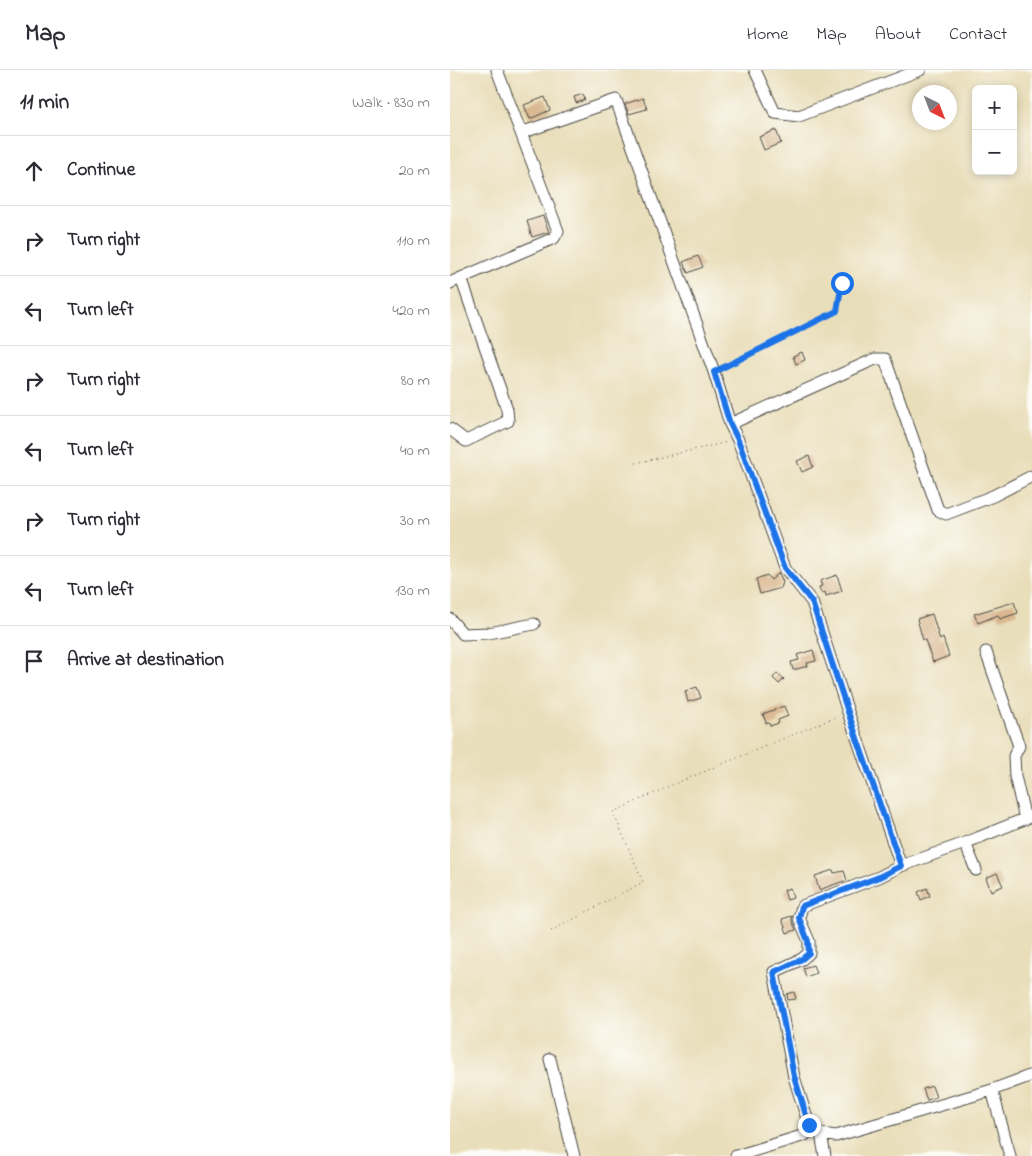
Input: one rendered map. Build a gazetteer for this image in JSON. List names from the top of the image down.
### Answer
{
  "north": "bottom right",
  "page": {
    "header": "Map",
    "nav": [
      "Home",
      "Map",
      "About",
      "Contact"
    ],
    "heading": ["11 min", "Walk · 830 m"],
    "map_buttons": ["+", "−"],
    "list": [
      ["Continue", "20 m"],
      ["Turn right", "110 m"],
      ["Turn left", "420 m"],
      ["Turn right", "80 m"],
      ["Turn left", "40 m"],
      ["Turn right", "30 m"],
      ["Turn left", "130 m"],
      "Arrive at destination"
    ]
  }
}
